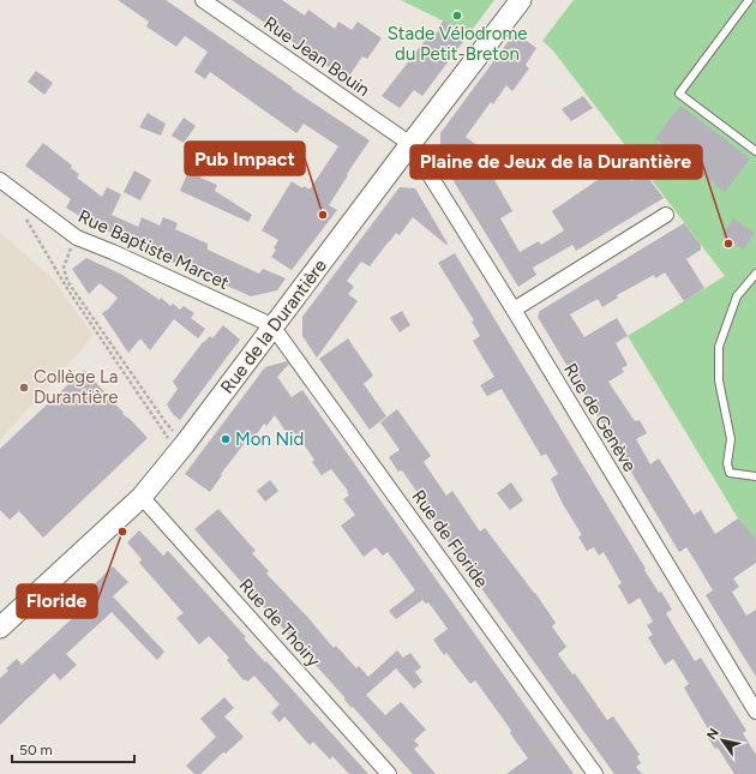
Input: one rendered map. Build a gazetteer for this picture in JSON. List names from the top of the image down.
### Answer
{
  "streets": {
    "street": [
      "Rue Jean Bouin",
      "Rue Baptiste Marcet",
      "Rue de la Durantière",
      "Rue de Genève",
      "Rue de Floride",
      "Rue de Thoiry"
    ]
  },
  "crossings": [
    ["Rue Jean Bouin", "Rue de la Durantière"],
    ["Rue Jean Bouin", "Rue de Genève"],
    ["Rue Baptiste Marcet", "Rue de la Durantière"],
    ["Rue Baptiste Marcet", "Rue de Floride"],
    ["Rue de la Durantière", "Rue de Genève"],
    ["Rue de la Durantière", "Rue de Floride"],
    ["Rue de la Durantière", "Rue de Thoiry"]
  ],
  "places": [
    "Stade Vélodrome du Petit-Breton",
    "Pub Impact",
    "Plaine de Jeux de la Durantière",
    "Collège La Durantière",
    "Mon Nid",
    "Floride"
  ],
  "scale_bar": "50 m",
  "north": "top left"
}
